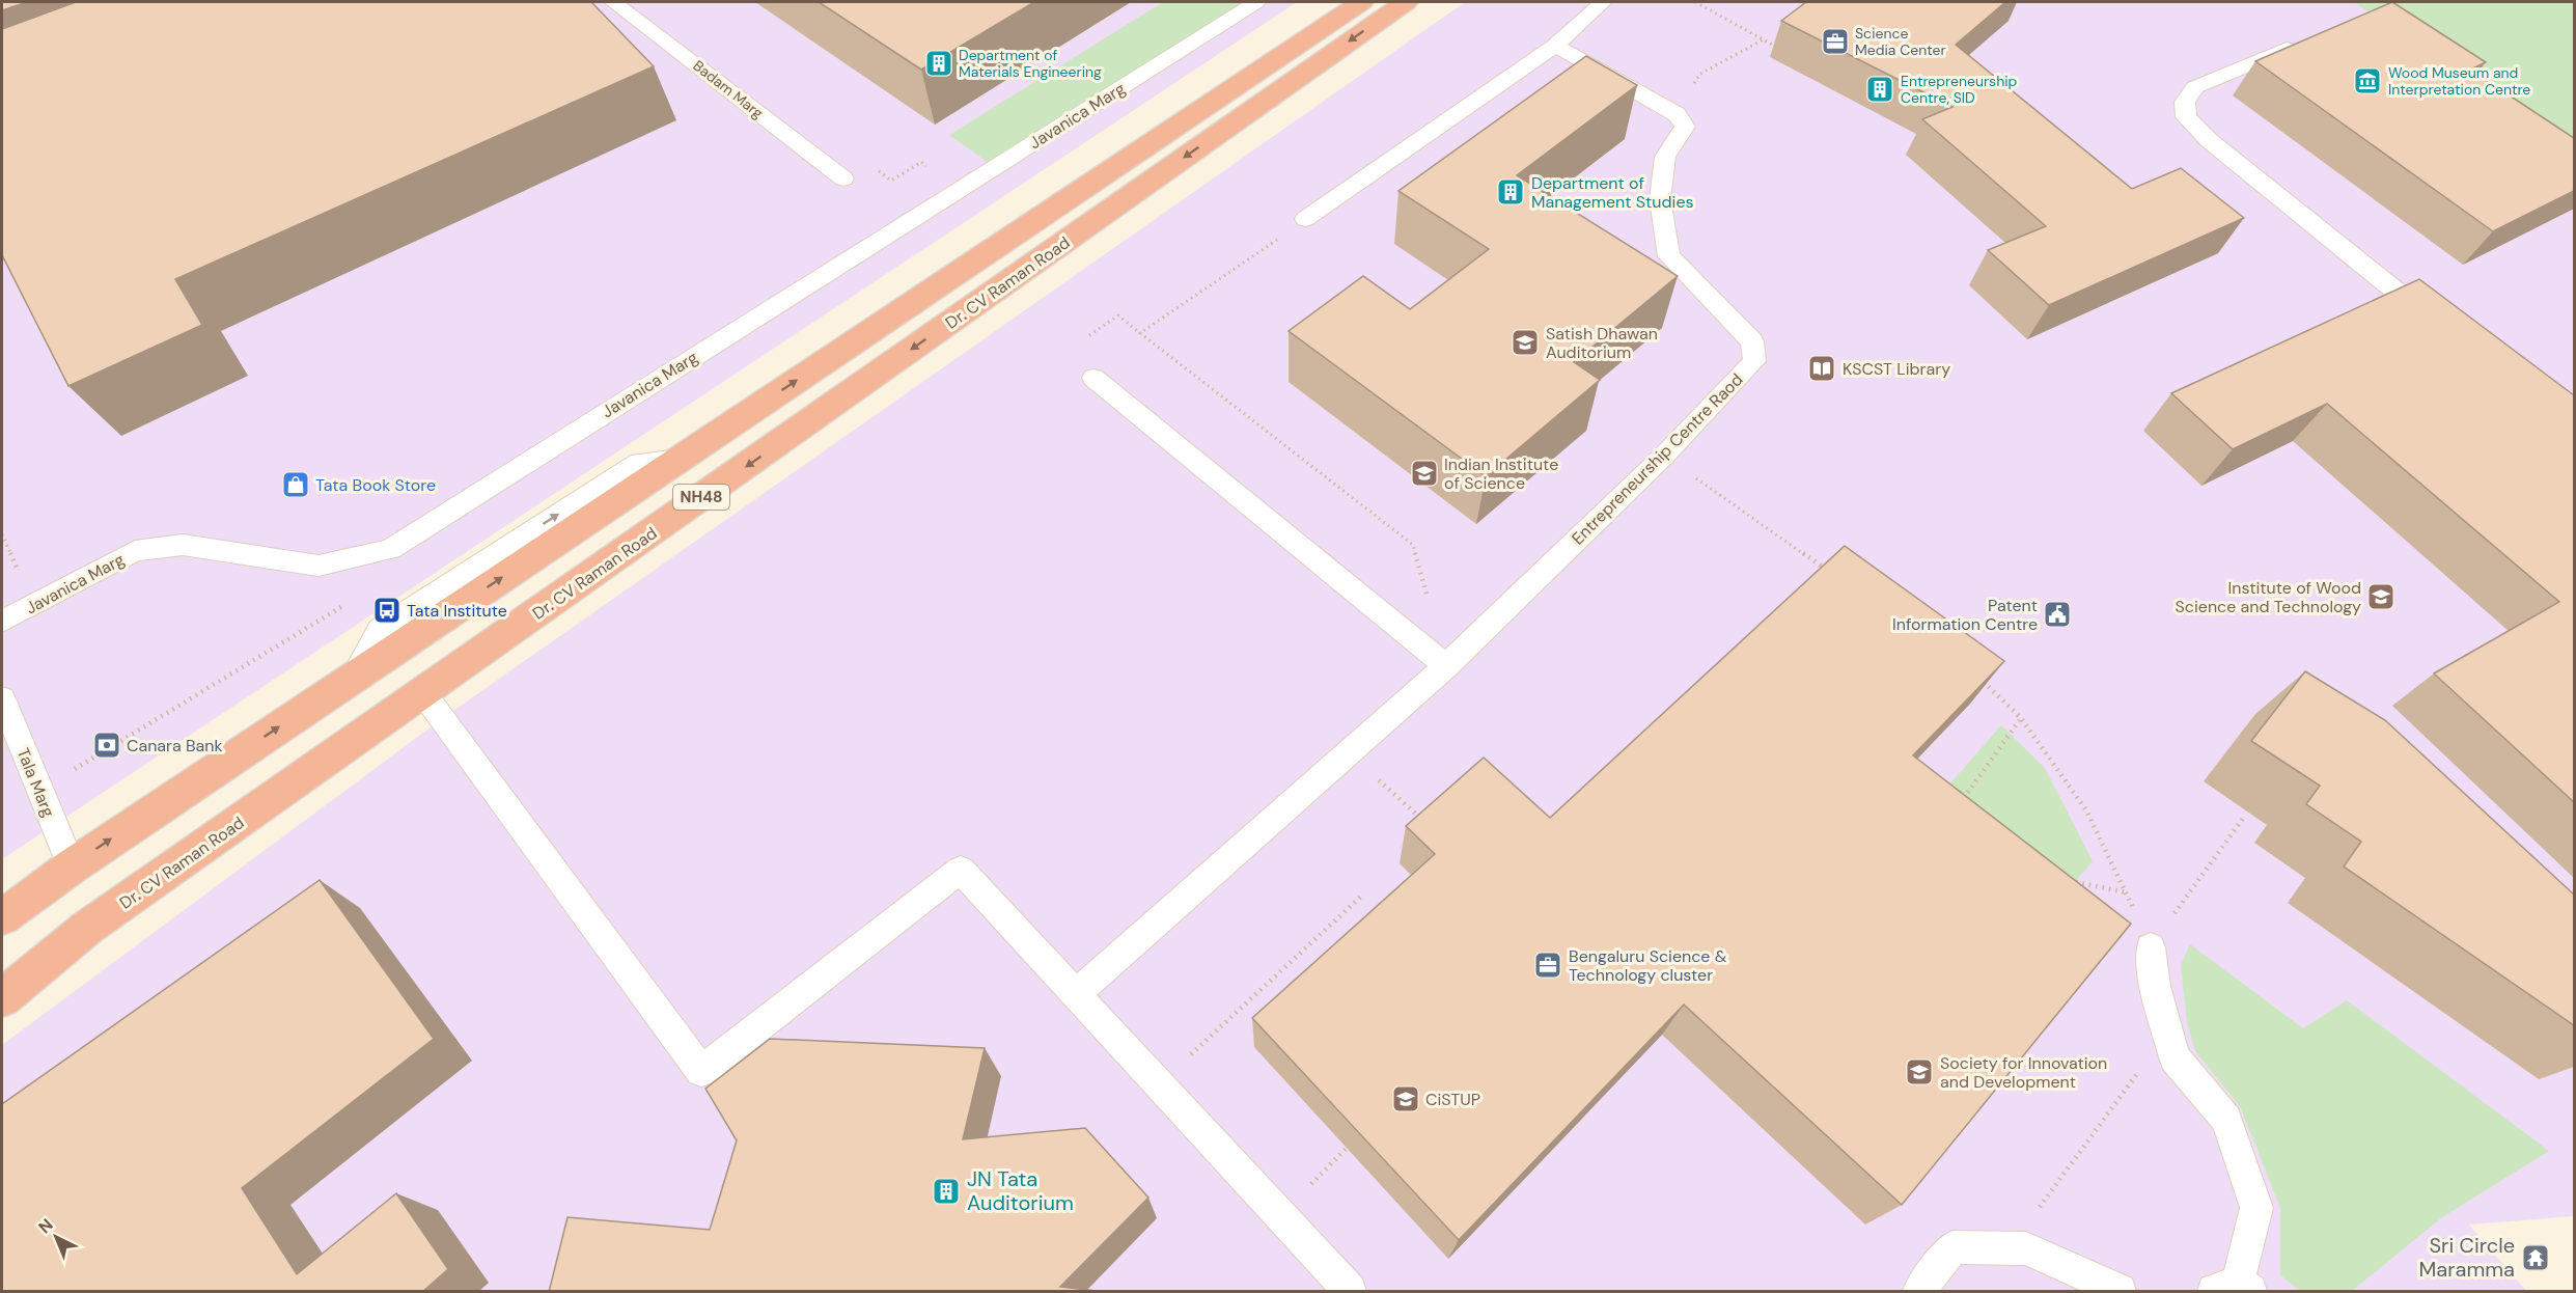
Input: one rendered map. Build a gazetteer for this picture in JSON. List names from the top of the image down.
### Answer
{
  "streets": {
    "highway": ["Dr. CV Raman Road", "NH48"],
    "lane": [
      "Badam Marg",
      "Javanica Marg",
      "Entrepreneurship Centre Raod",
      "Tala Marg"
    ]
  },
  "crossings": [
    ["Dr. CV Raman Road", "Tala Marg"]
  ],
  "places": {
    "office": ["Science Media Center", "Bengaluru Science & Technology cluster"],
    "building": [
      "Department of Materials Engineering",
      "Entrepreneurship Centre, SID",
      "Department of Management Studies",
      "JN Tata Auditorium"
    ],
    "museum": ["Wood Museum and Interpretation Centre"],
    "school or university": [
      "Satish Dhawan Auditorium",
      "Indian Institute of Science",
      "Institute of Wood Science and Technology",
      "Society for Innovation and Development",
      "CiSTUP"
    ],
    "library": ["KSCST Library"],
    "shop": ["Tata Book Store"],
    "bus stop": ["Tata Institute"],
    "public building": ["Patent Information Centre"],
    "bank": ["Canara Bank"],
    "temple": ["Sri Circle Maramma"]
  },
  "north": "top left"
}
